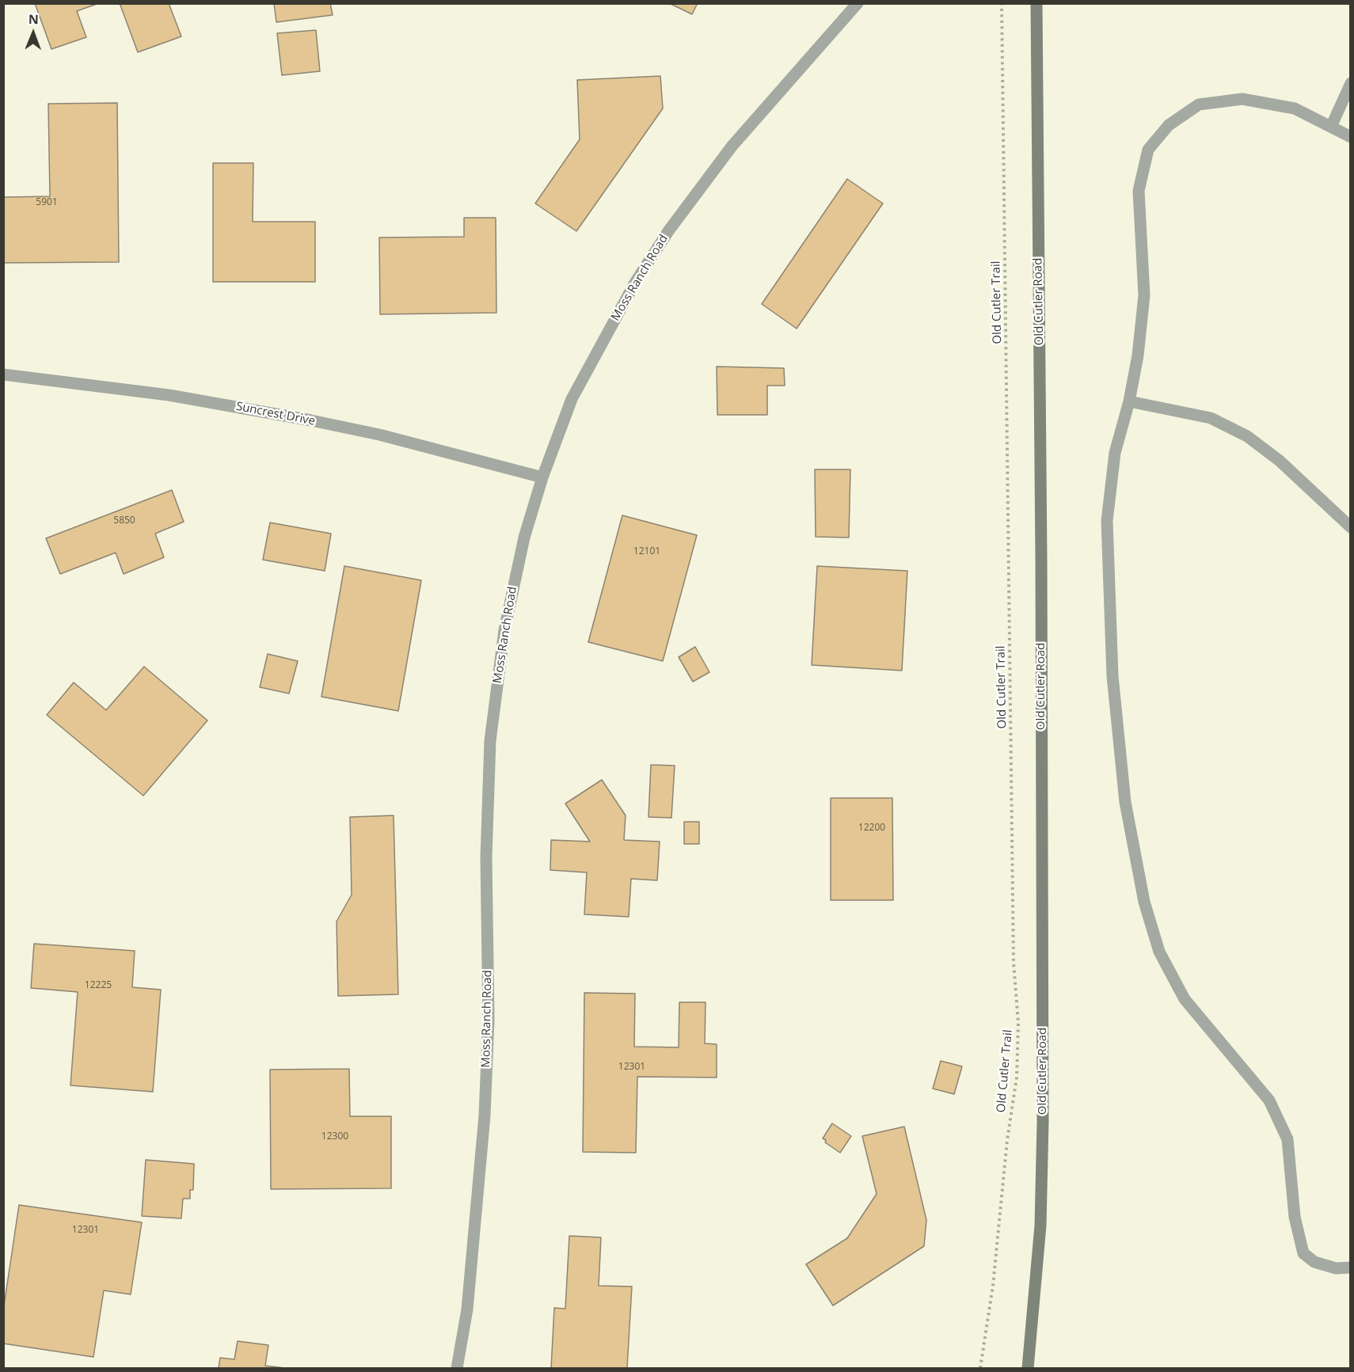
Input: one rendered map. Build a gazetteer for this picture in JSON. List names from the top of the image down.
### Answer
{
  "streets": {
    "main road": ["Old Cutler Road"],
    "street": ["Moss Ranch Road", "Suncrest Drive"],
    "path": ["Old Cutler Trail"]
  },
  "crossings": [
    ["Moss Ranch Road", "Suncrest Drive"]
  ],
  "house_numbers": [
    "5901",
    "5850",
    "12101",
    "12200",
    "12225",
    "12301",
    "12300",
    "12301"
  ],
  "north": "top"
}
